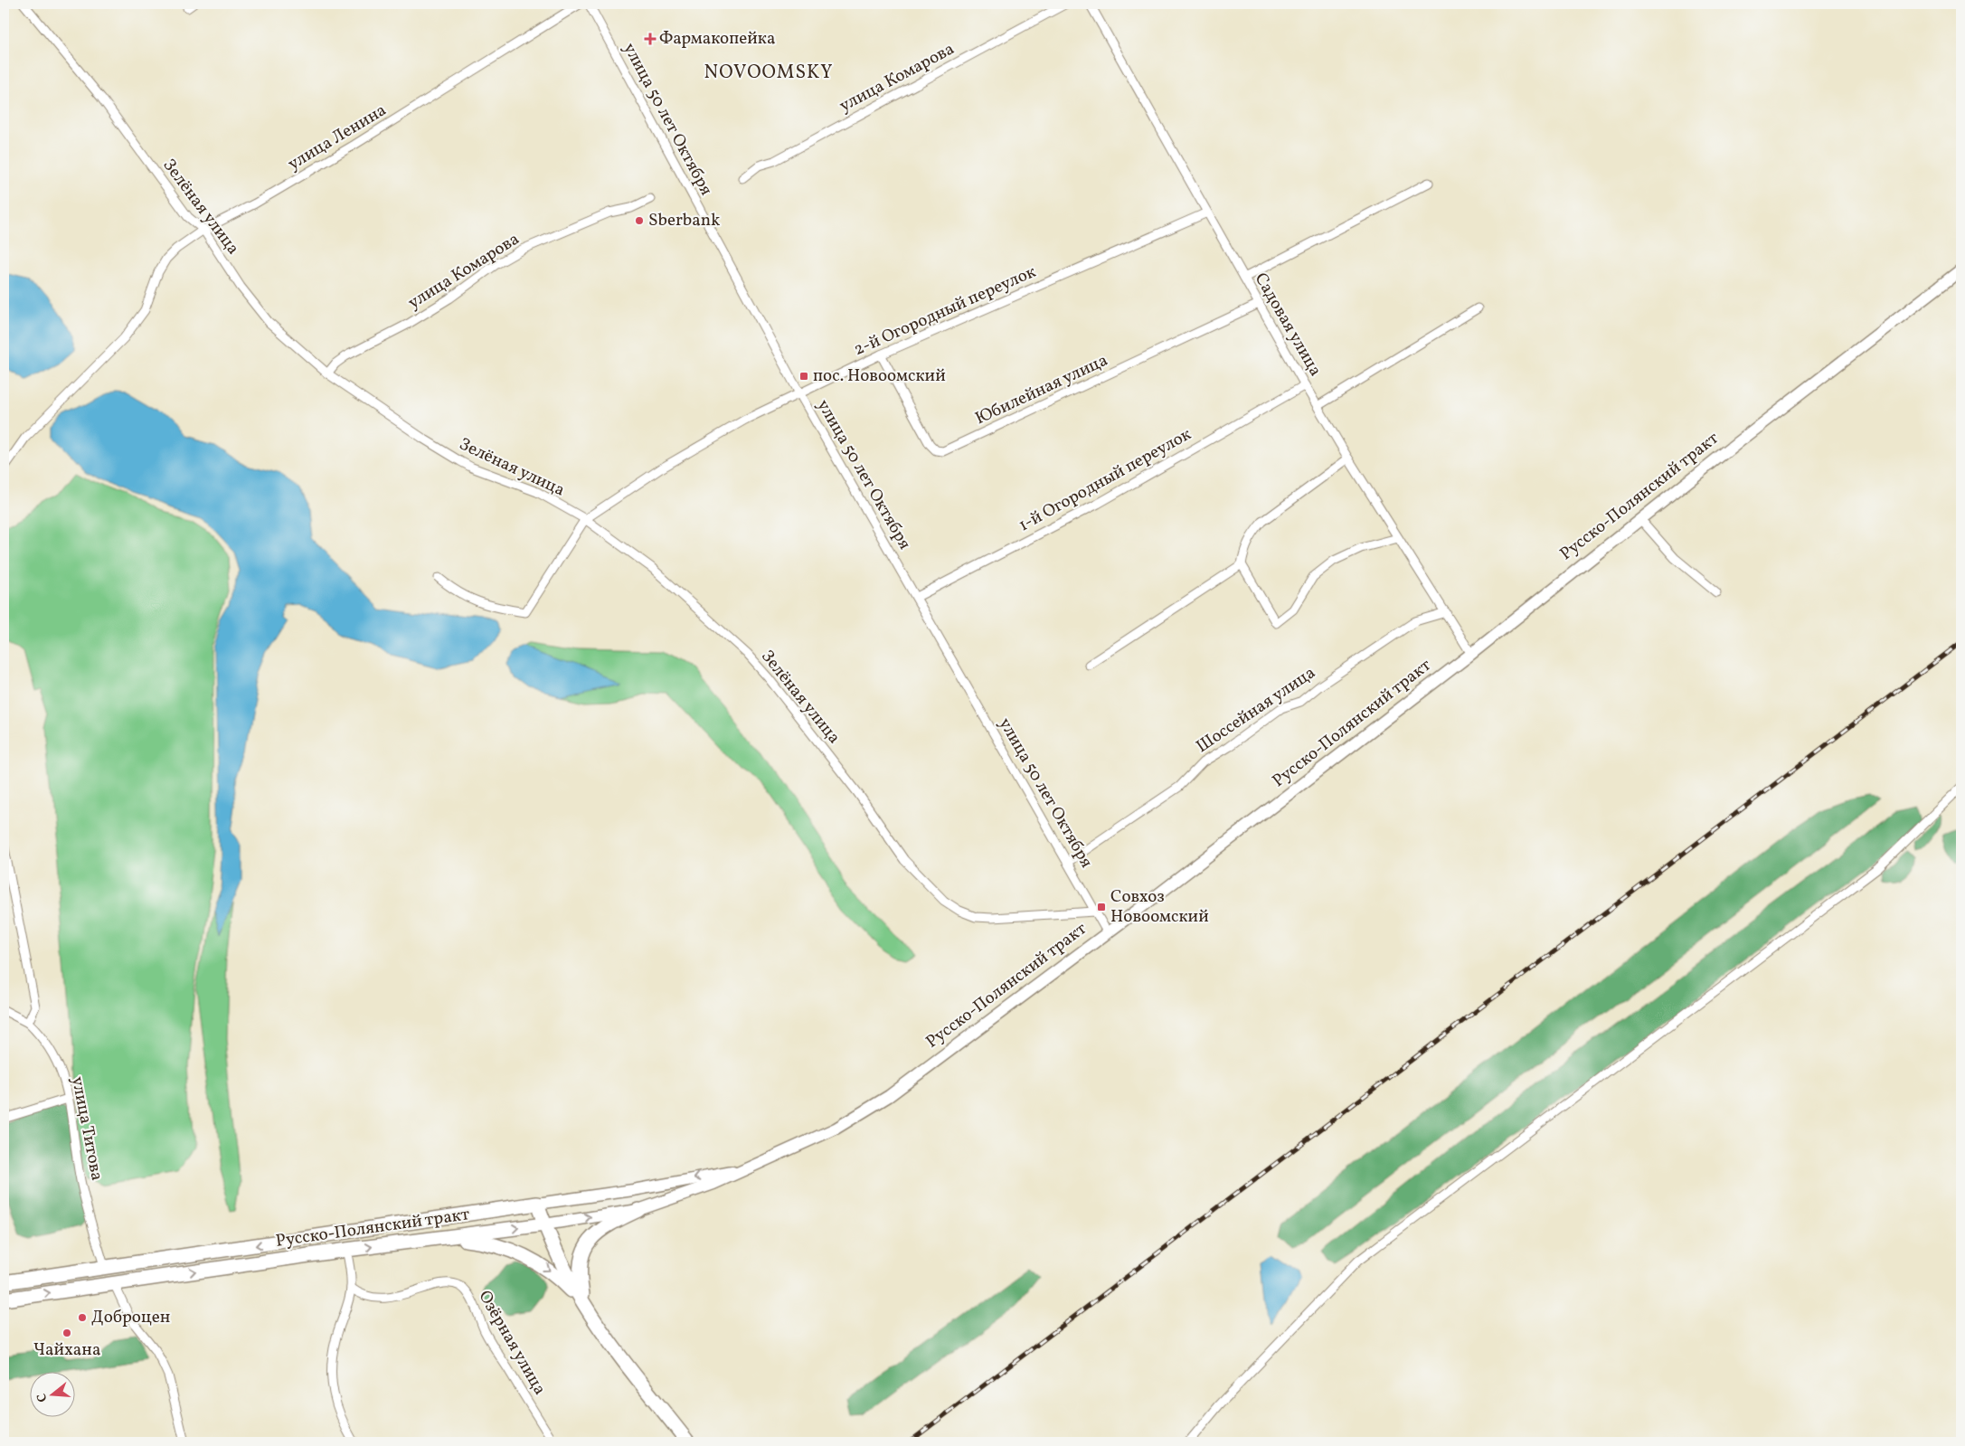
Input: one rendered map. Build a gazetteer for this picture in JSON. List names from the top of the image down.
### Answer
{
  "streets": {
    "main road": ["Русско-Полянский тракт"],
    "street": [
      "улица Комарова",
      "улица 50 лет Октября",
      "улица Ленина",
      "Зелёная улица",
      "2-й Огородный переулок",
      "Садовая улица",
      "Юбилейная улица",
      "1-й Огородный переулок",
      "Шоссейная улица",
      "улица Титова",
      "Озёрная улица"
    ]
  },
  "crossings": [
    ["улица Комарова", "Зелёная улица"],
    ["улица 50 лет Октября", "Зелёная улица"],
    ["улица 50 лет Октября", "2-й Огородный переулок"],
    ["улица 50 лет Октября", "1-й Огородный переулок"],
    ["улица 50 лет Октября", "Русско-Полянский тракт"],
    ["улица 50 лет Октября", "Шоссейная улица"],
    ["улица Ленина", "Зелёная улица"],
    ["Зелёная улица", "2-й Огородный переулок"],
    ["2-й Огородный переулок", "Садовая улица"],
    ["2-й Огородный переулок", "Юбилейная улица"],
    ["Садовая улица", "Юбилейная улица"],
    ["Садовая улица", "1-й Огородный переулок"],
    ["Садовая улица", "Русско-Полянский тракт"],
    ["Садовая улица", "Шоссейная улица"],
    ["Русско-Полянский тракт", "улица Титова"]
  ],
  "districts": ["NOVOOMSKY"],
  "places": {
    "health": ["Фармакопейка"],
    "other": ["Sberbank", "Доброцен", "Чайхана"],
    "transit": ["пос. Новоомский", "Совхоз Новоомский"]
  },
  "north": "left"
}
